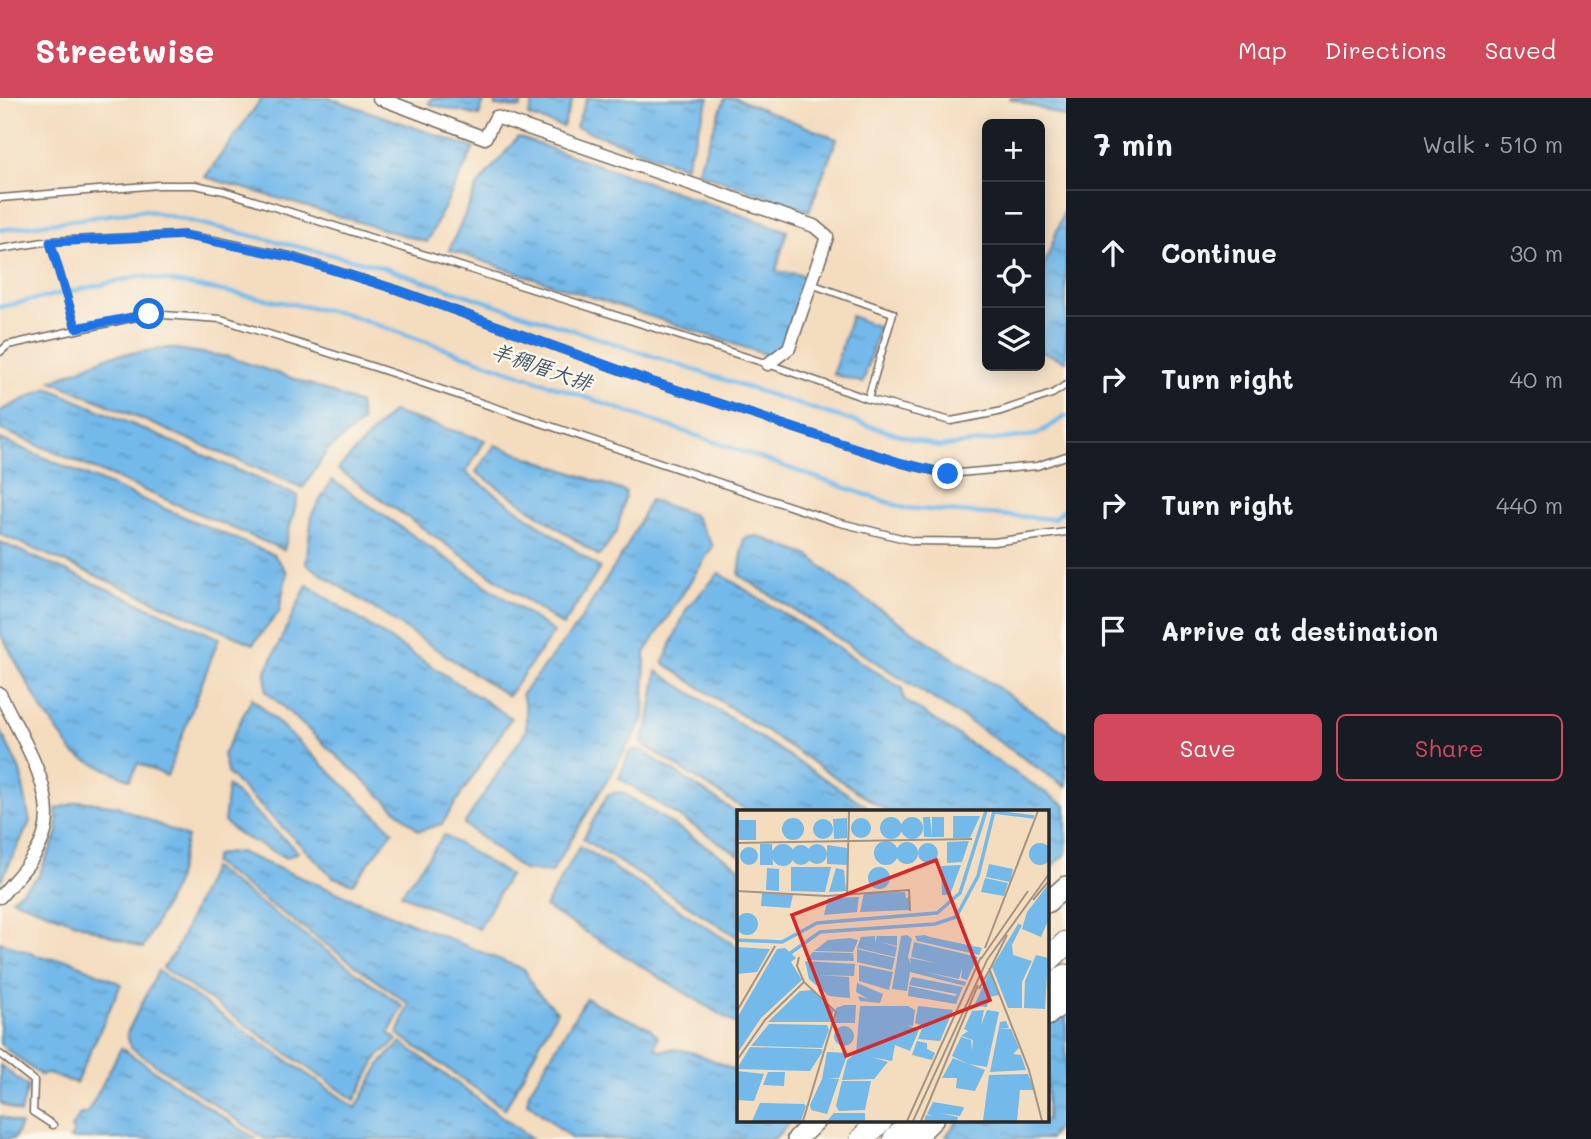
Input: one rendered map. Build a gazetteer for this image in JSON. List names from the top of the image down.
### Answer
{
  "water": ["羊稠厝大排"],
  "page": {
    "header": "Streetwise",
    "nav": ["Map", "Directions", "Saved"],
    "heading": ["7 min", "Walk · 510 m"],
    "map_buttons": ["+", "−"],
    "list": [
      ["Continue", "30 m"],
      ["Turn right", "40 m"],
      ["Turn right", "440 m"],
      "Arrive at destination"
    ],
    "buttons": ["Save", "Share"]
  }
}
